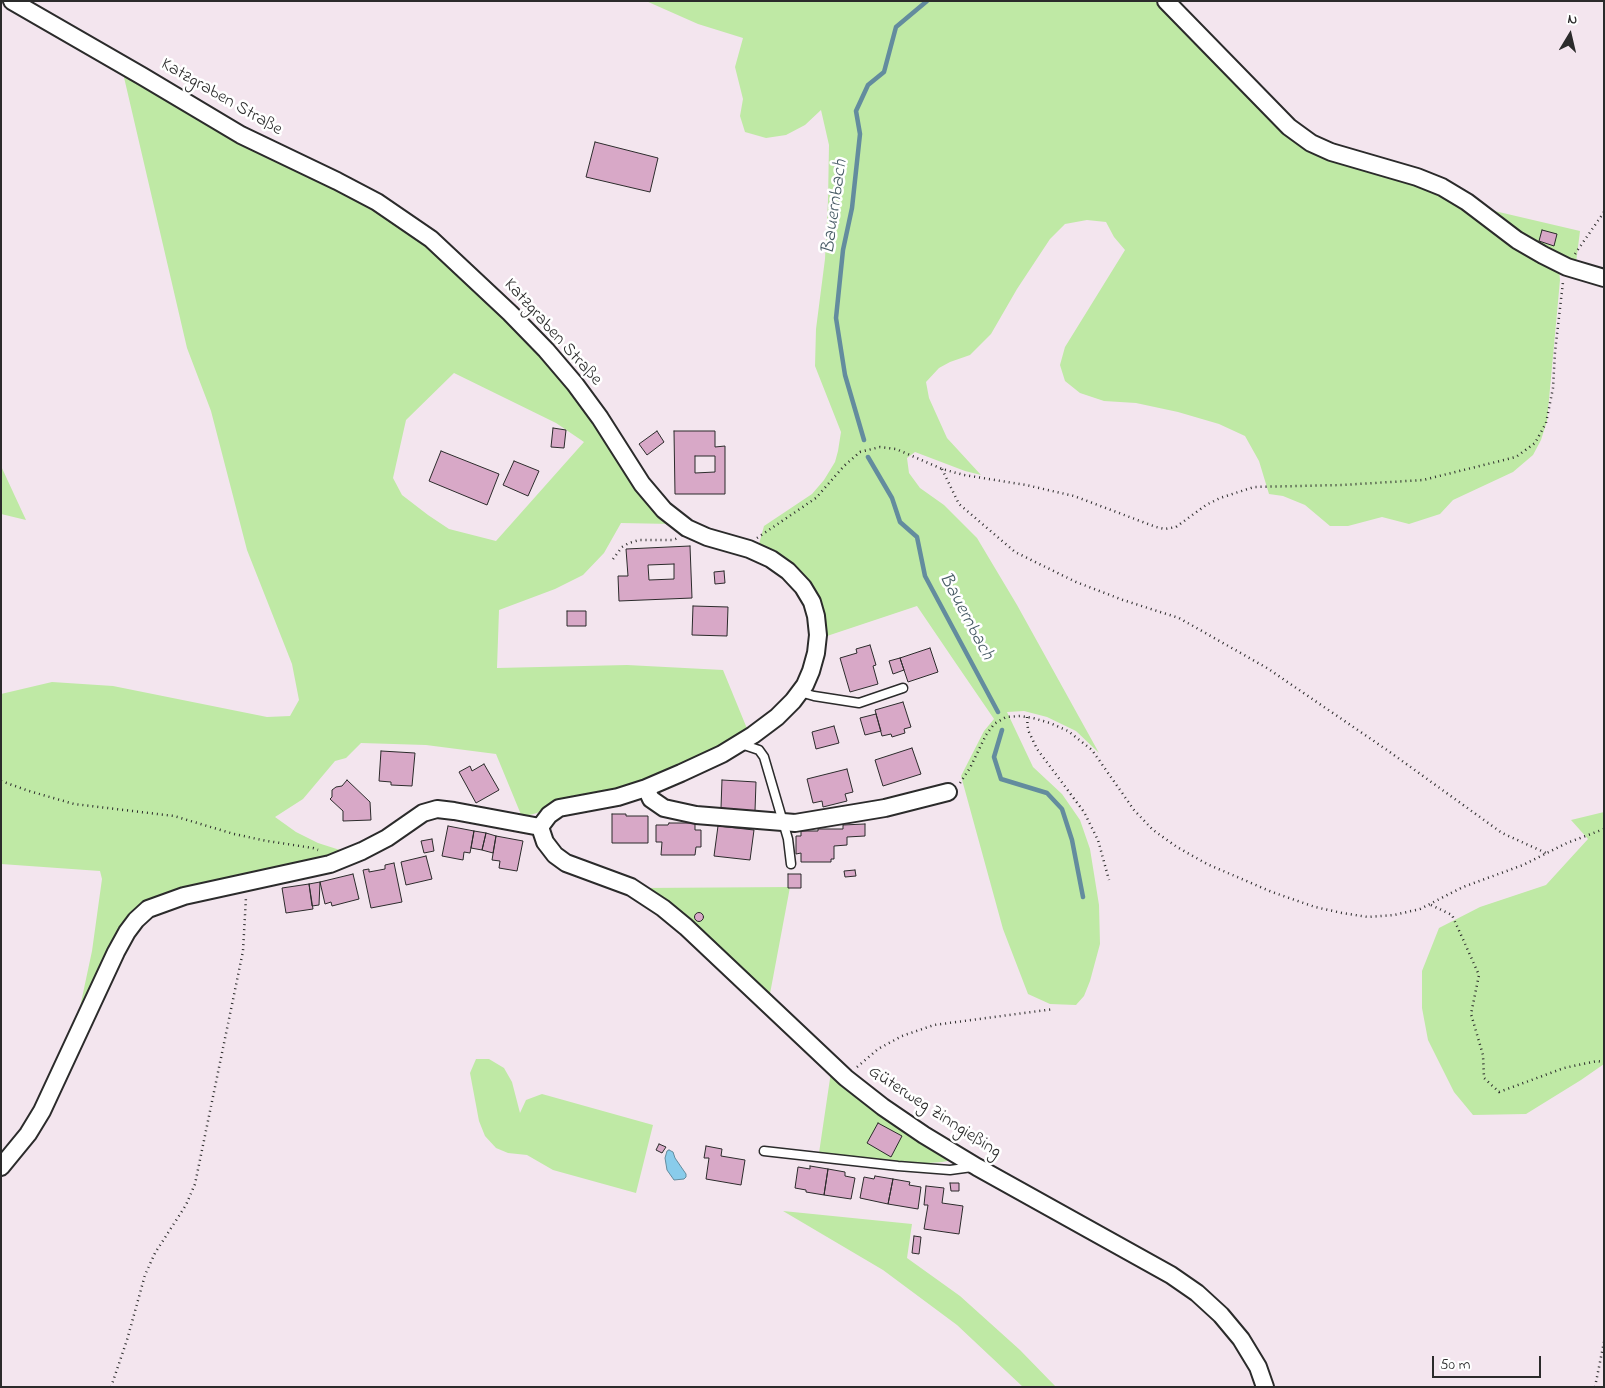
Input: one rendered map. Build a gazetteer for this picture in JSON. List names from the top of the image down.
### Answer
{
  "streets": {
    "street": ["Katzgraben Straße", "Güterweg Zinngießing"]
  },
  "crossings": [
    ["Katzgraben Straße", "Güterweg Zinngießing"]
  ],
  "water": ["Bauernbach"],
  "scale_bar": "50 m",
  "north": "top"
}
